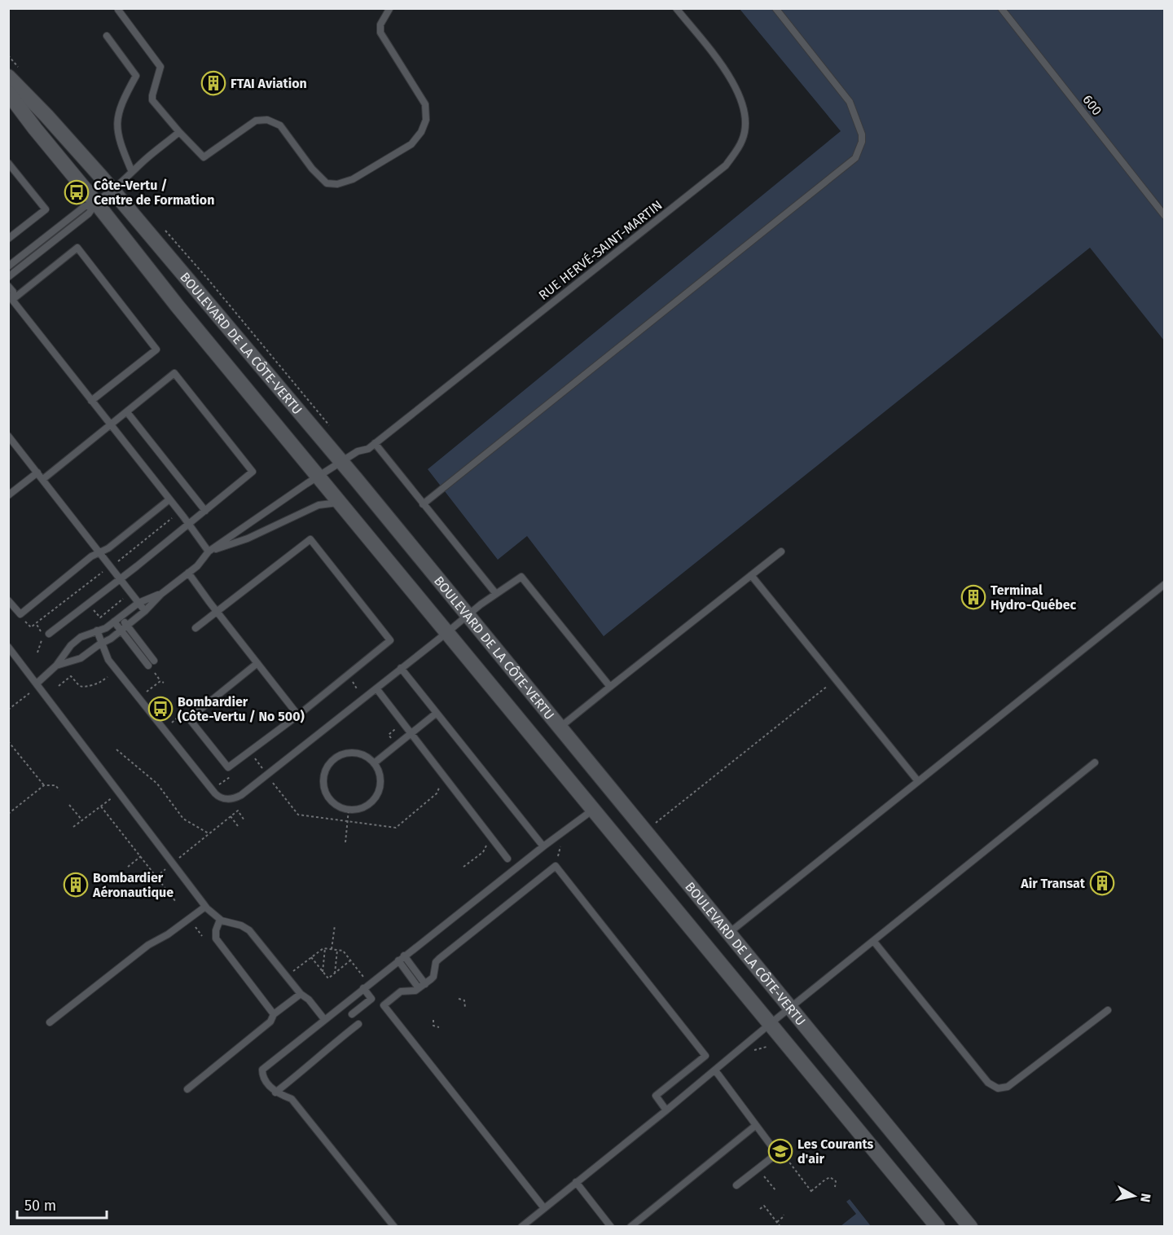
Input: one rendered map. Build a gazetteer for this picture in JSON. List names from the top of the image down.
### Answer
{
  "streets": {
    "street": ["BOULEVARD DE LA CÔTE-VERTU"],
    "lane": ["600", "RUE HERVÉ-SAINT-MARTIN"]
  },
  "crossings": [
    ["RUE HERVÉ-SAINT-MARTIN", "BOULEVARD DE LA CÔTE-VERTU"]
  ],
  "places": {
    "building": [
      "FTAI Aviation",
      "Terminal Hydro-Québec",
      "Air Transat",
      "Bombardier Aéronautique"
    ],
    "bus stop": ["Côte-Vertu / Centre de Formation", "Bombardier (Côte-Vertu / No 500)"],
    "school or university": ["Les Courants d'air"]
  },
  "scale_bar": "50 m",
  "north": "right"
}
